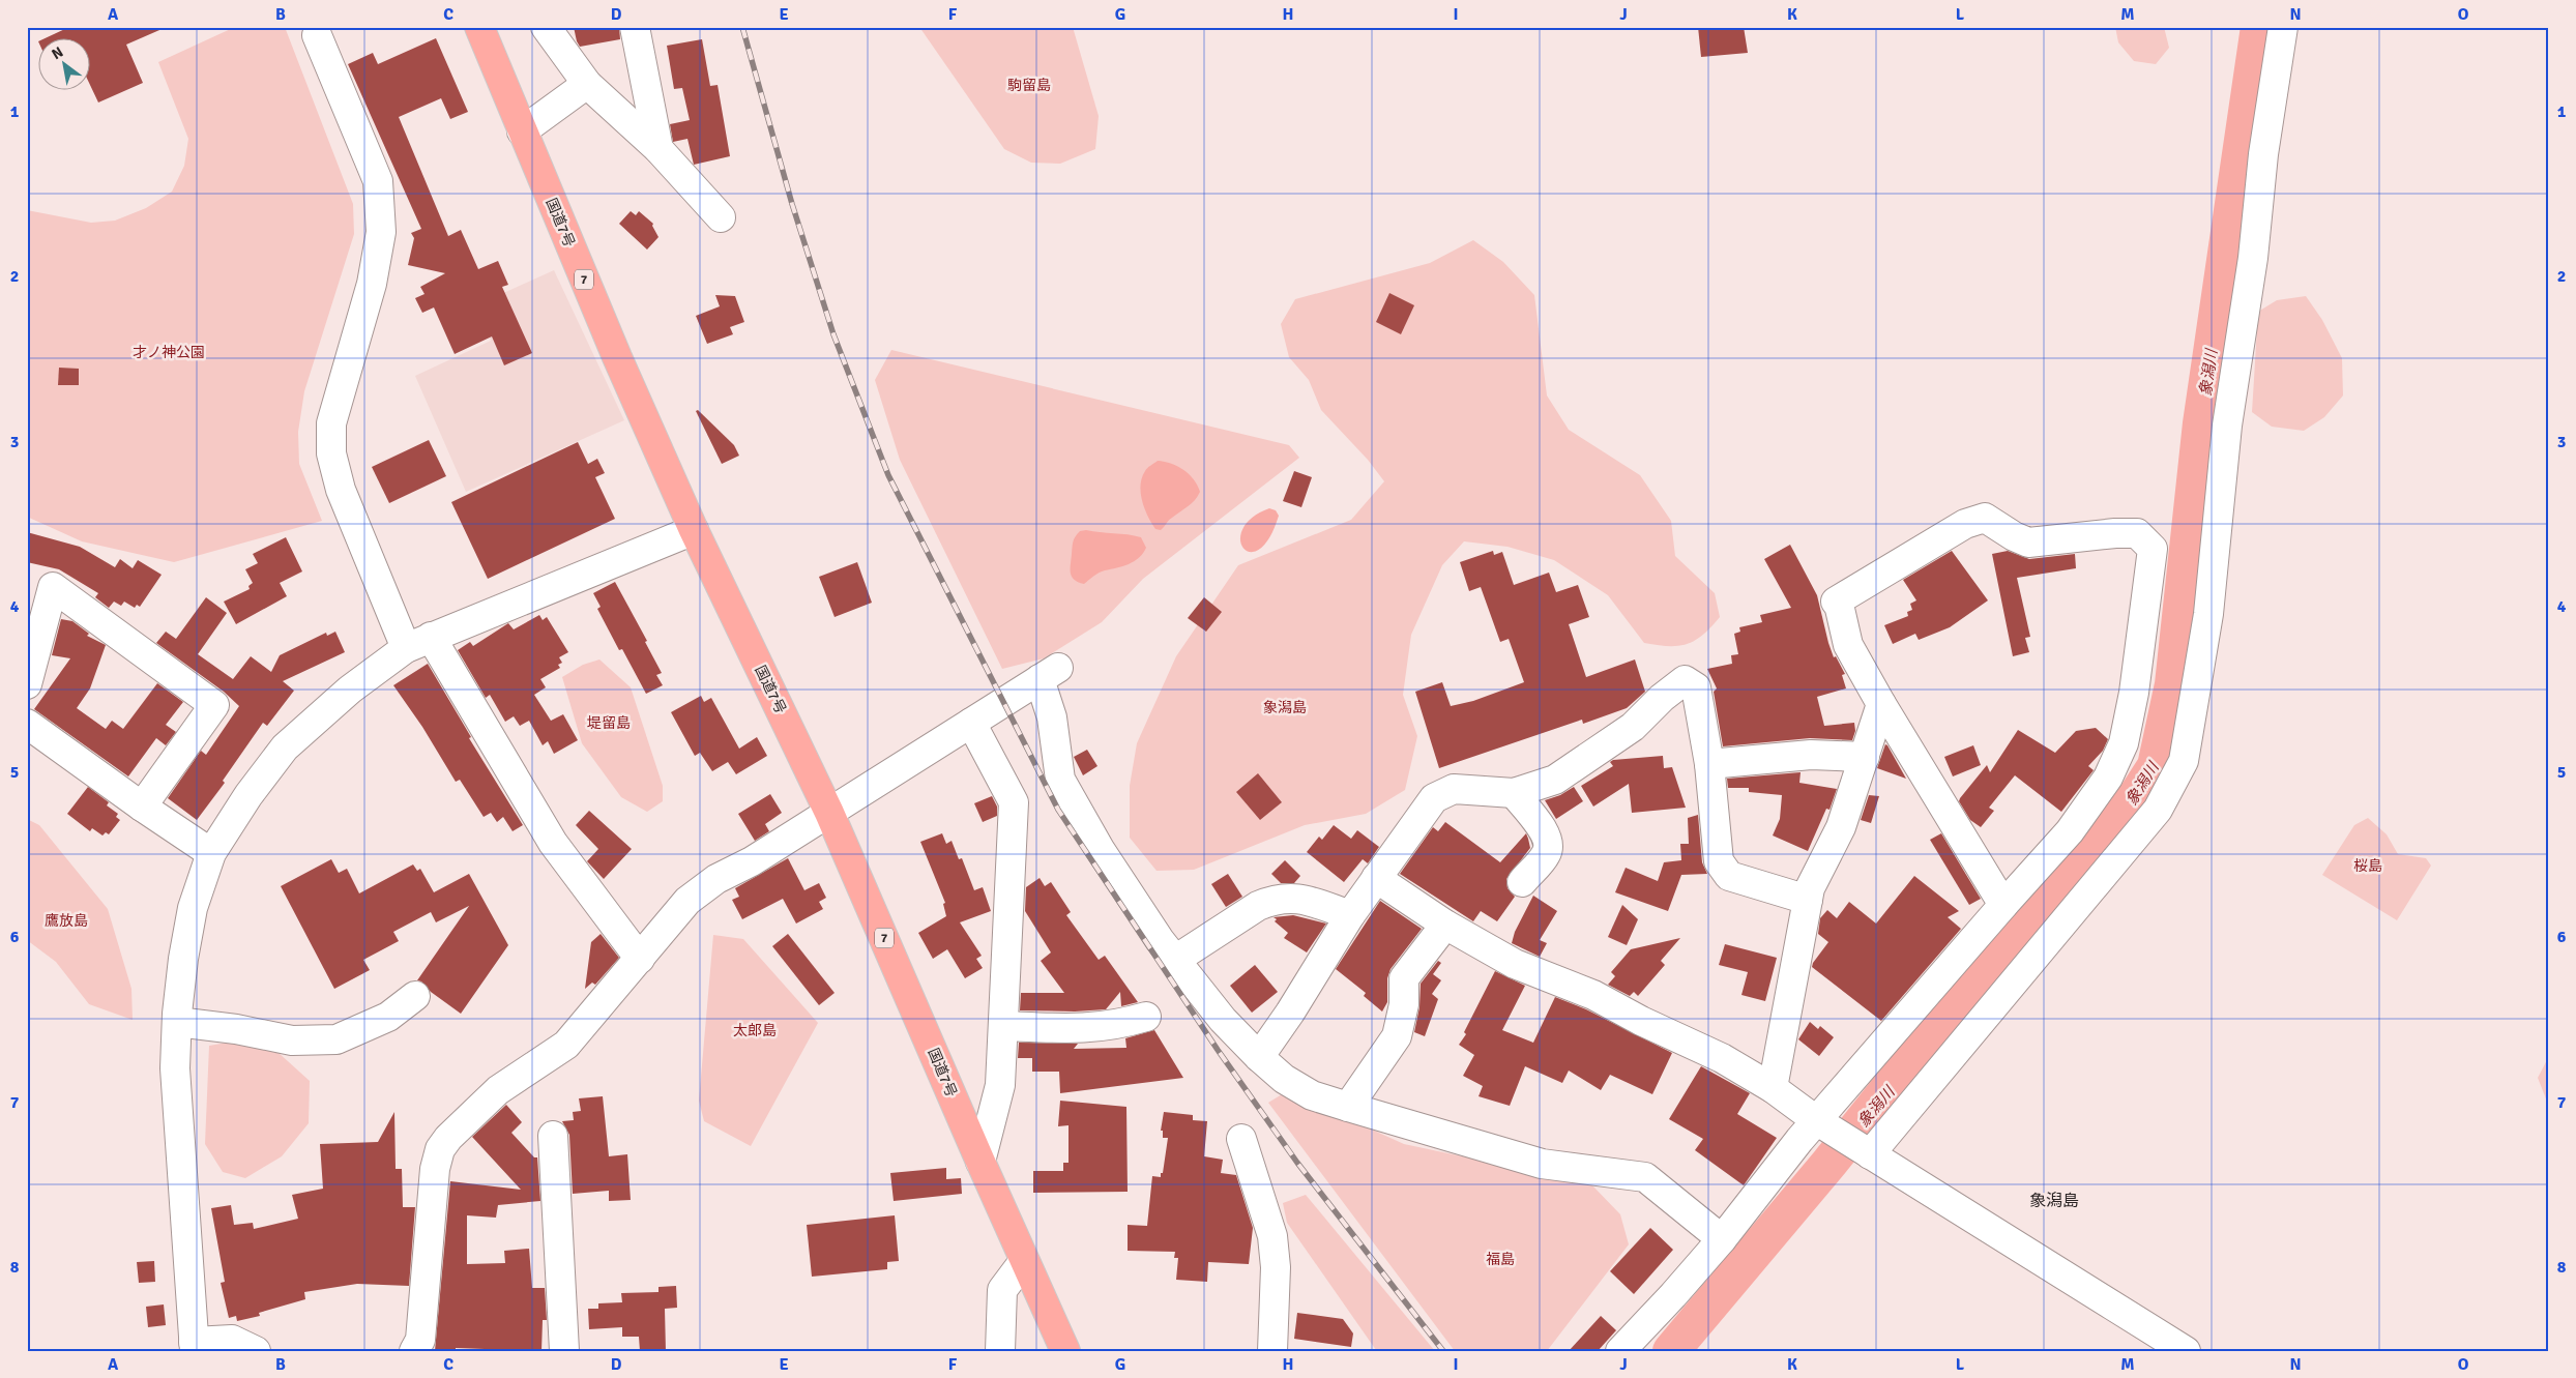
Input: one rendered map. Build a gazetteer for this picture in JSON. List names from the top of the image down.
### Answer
{
  "streets": {
    "highway": ["国道7号", "7"]
  },
  "districts": ["象潟島"],
  "water": ["象潟川"],
  "parks": [
    "駒留島",
    "才ノ神公園",
    "象潟島",
    "堤留島",
    "桜島",
    "鷹放島",
    "太郎島",
    "福島"
  ],
  "north": "top left",
  "grid": {
    "columns": [
      "A",
      "B",
      "C",
      "D",
      "E",
      "F",
      "G",
      "H",
      "I",
      "J",
      "K",
      "L",
      "M",
      "N",
      "O"
    ],
    "rows": [
      "1",
      "2",
      "3",
      "4",
      "5",
      "6",
      "7",
      "8"
    ]
  }
}
